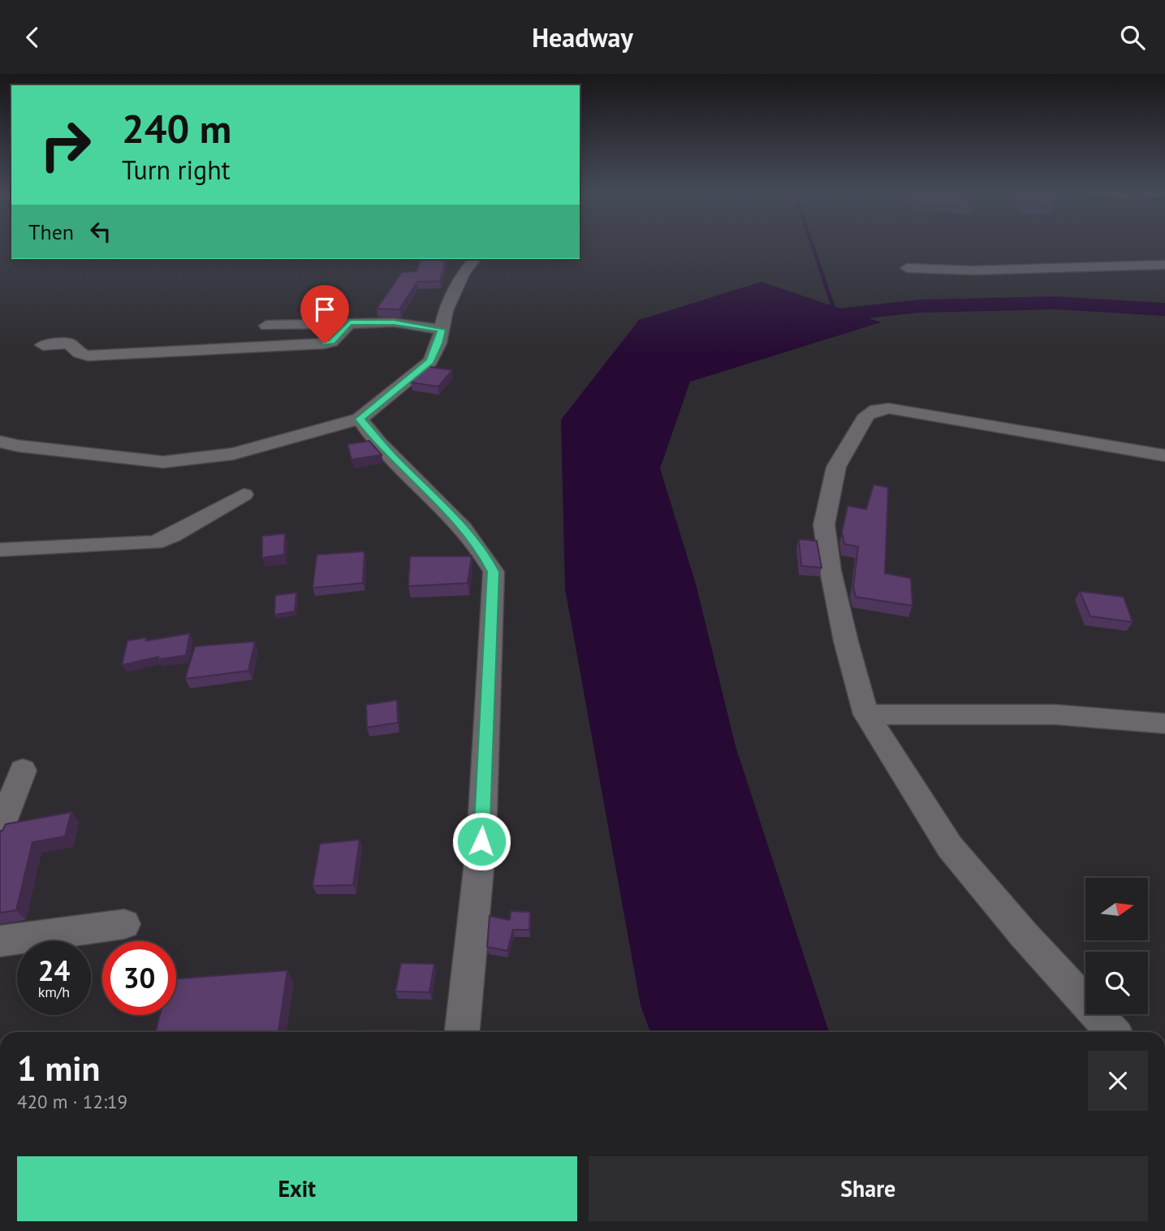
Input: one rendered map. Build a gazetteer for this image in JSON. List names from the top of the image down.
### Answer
{
  "north": "right",
  "page": {
    "header": "Headway",
    "turn": ["240 m", "Turn right"],
    "then": "Then",
    "speed": "24 km/h",
    "limit": "30",
    "heading": ["1 min", "420 m · 12:19"],
    "buttons": ["Exit", "Share"]
  }
}
